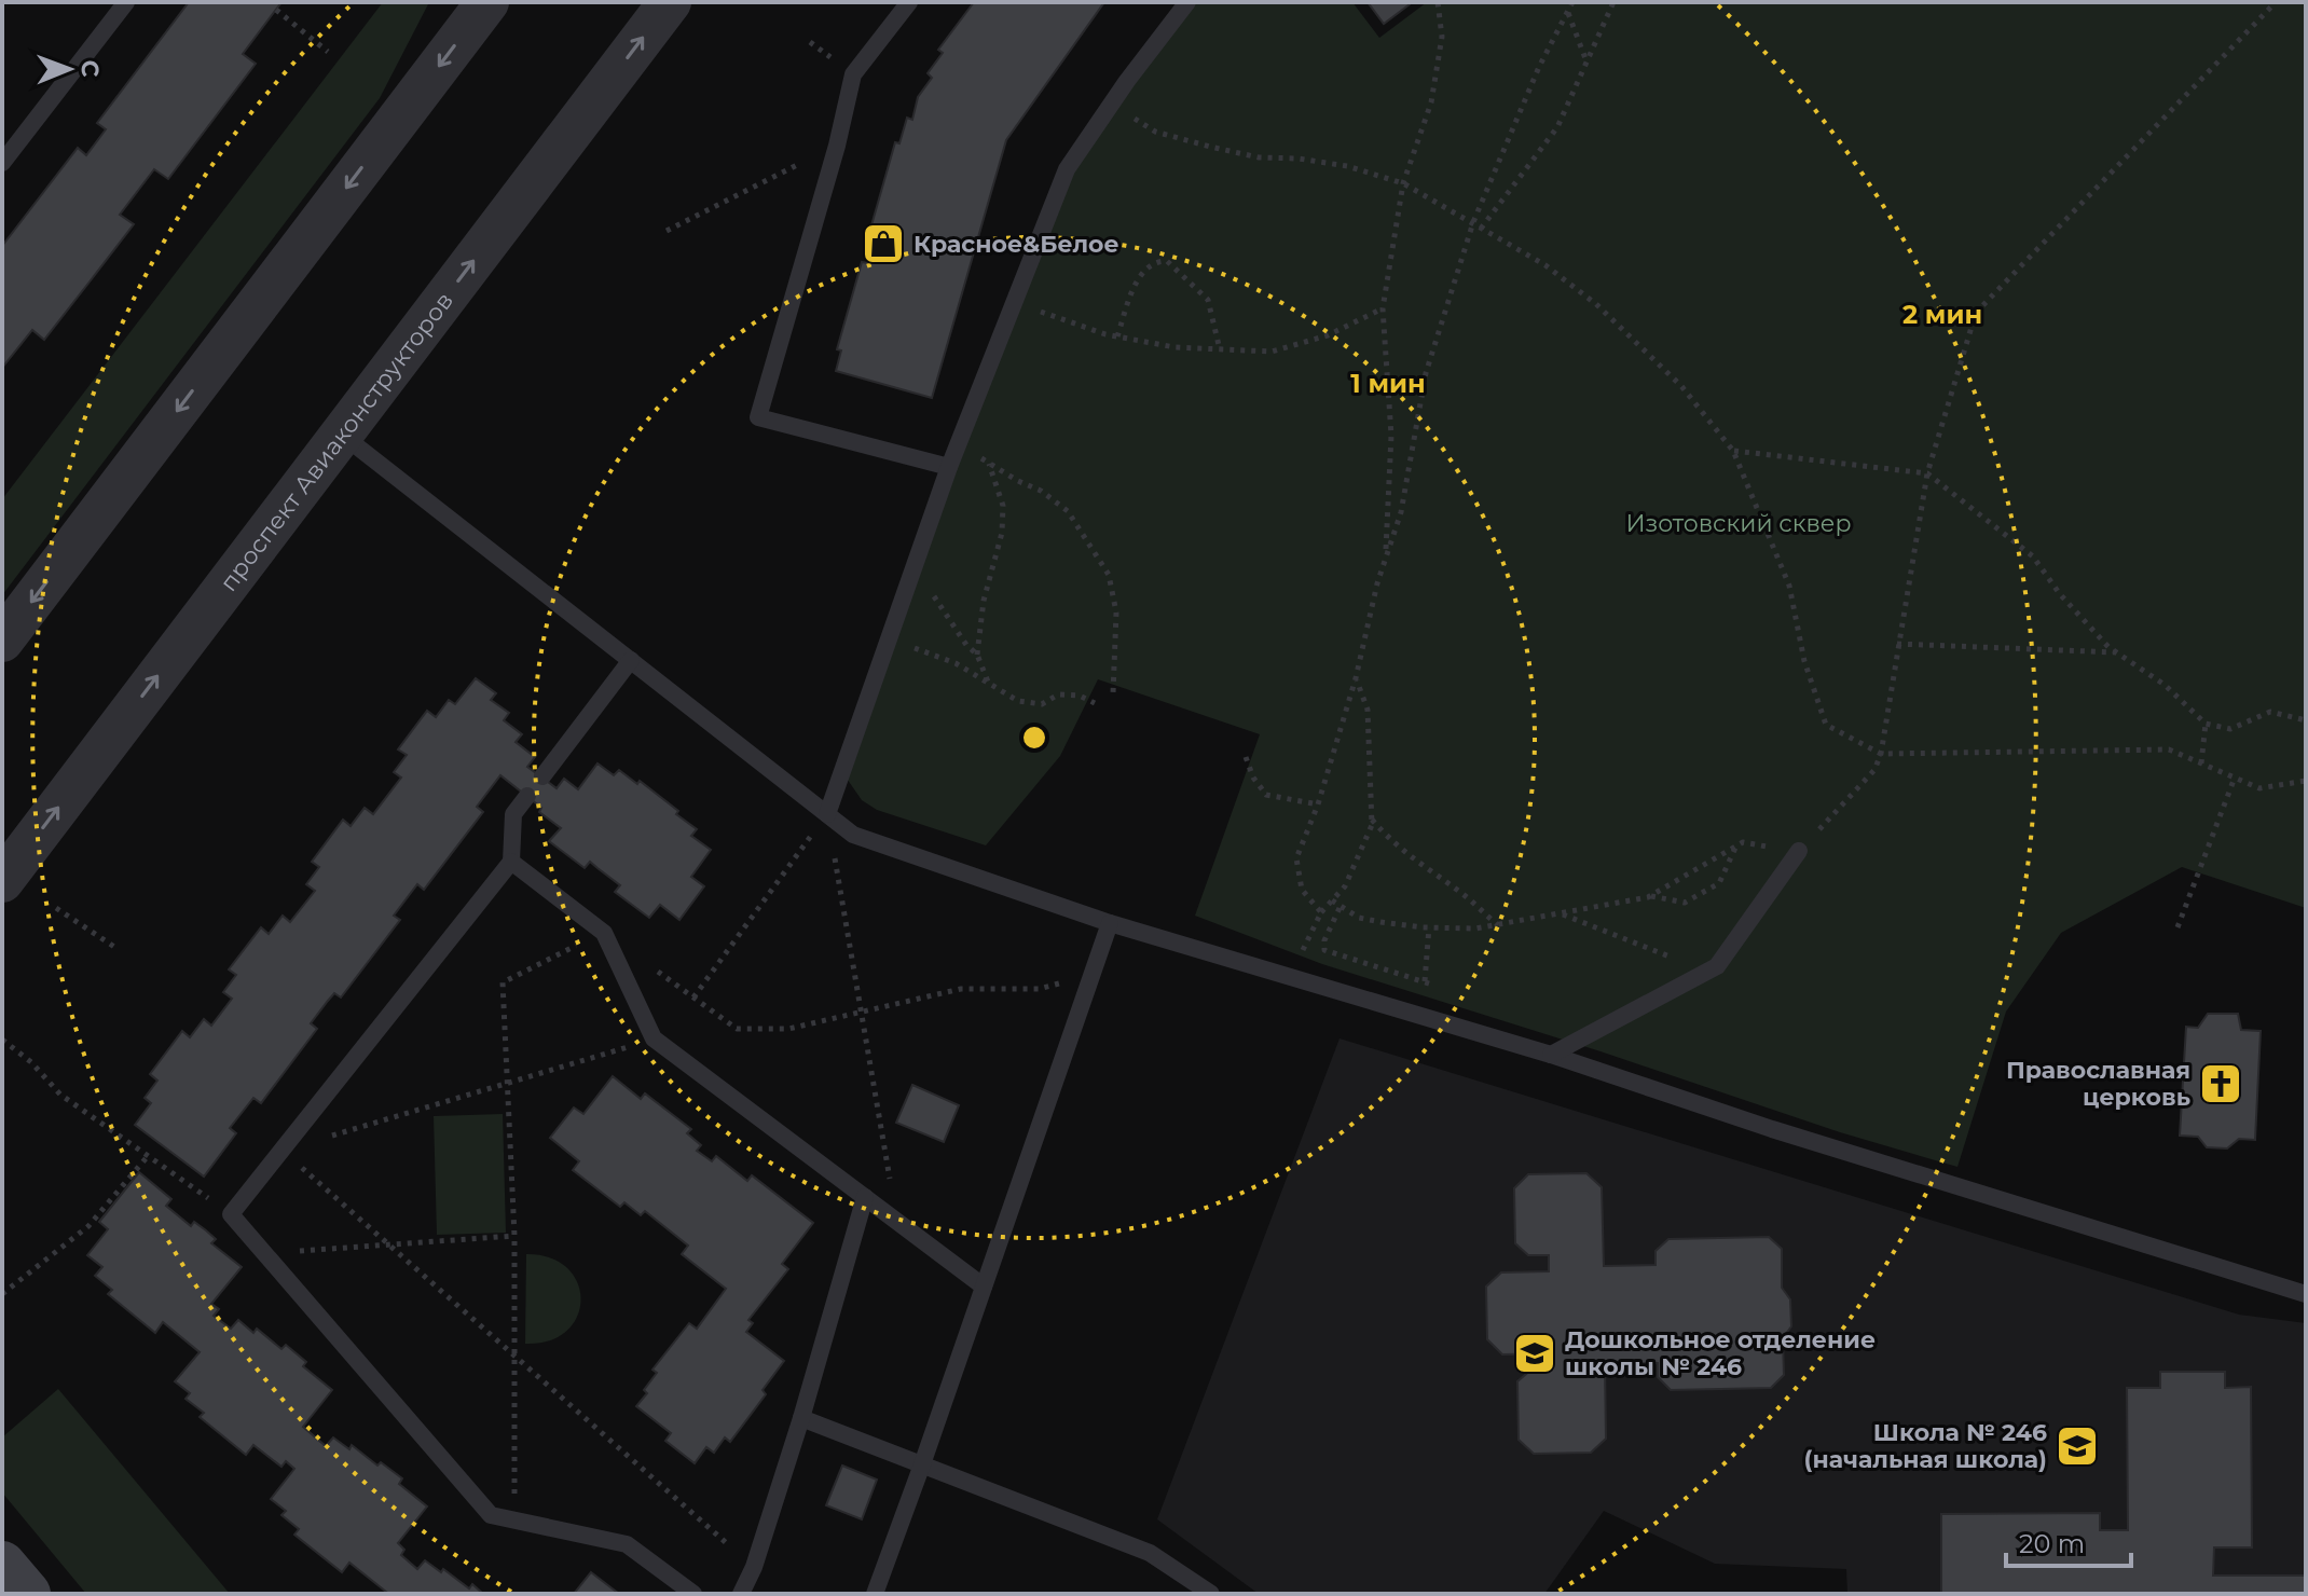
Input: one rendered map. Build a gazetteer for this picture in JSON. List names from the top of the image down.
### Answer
{
  "streets": {
    "street": ["проспект Авиаконструкторов"]
  },
  "parks": ["Изотовский сквер"],
  "places": {
    "shop": ["Красное&Белое"],
    "church": ["Православная церковь"],
    "school or university": ["Дошкольное отделение школы № 246", "Школа № 246 (начальная школа)"]
  },
  "scale_bar": "20 m",
  "north": "right",
  "rings": ["2 мин", "1 мин"]
}
